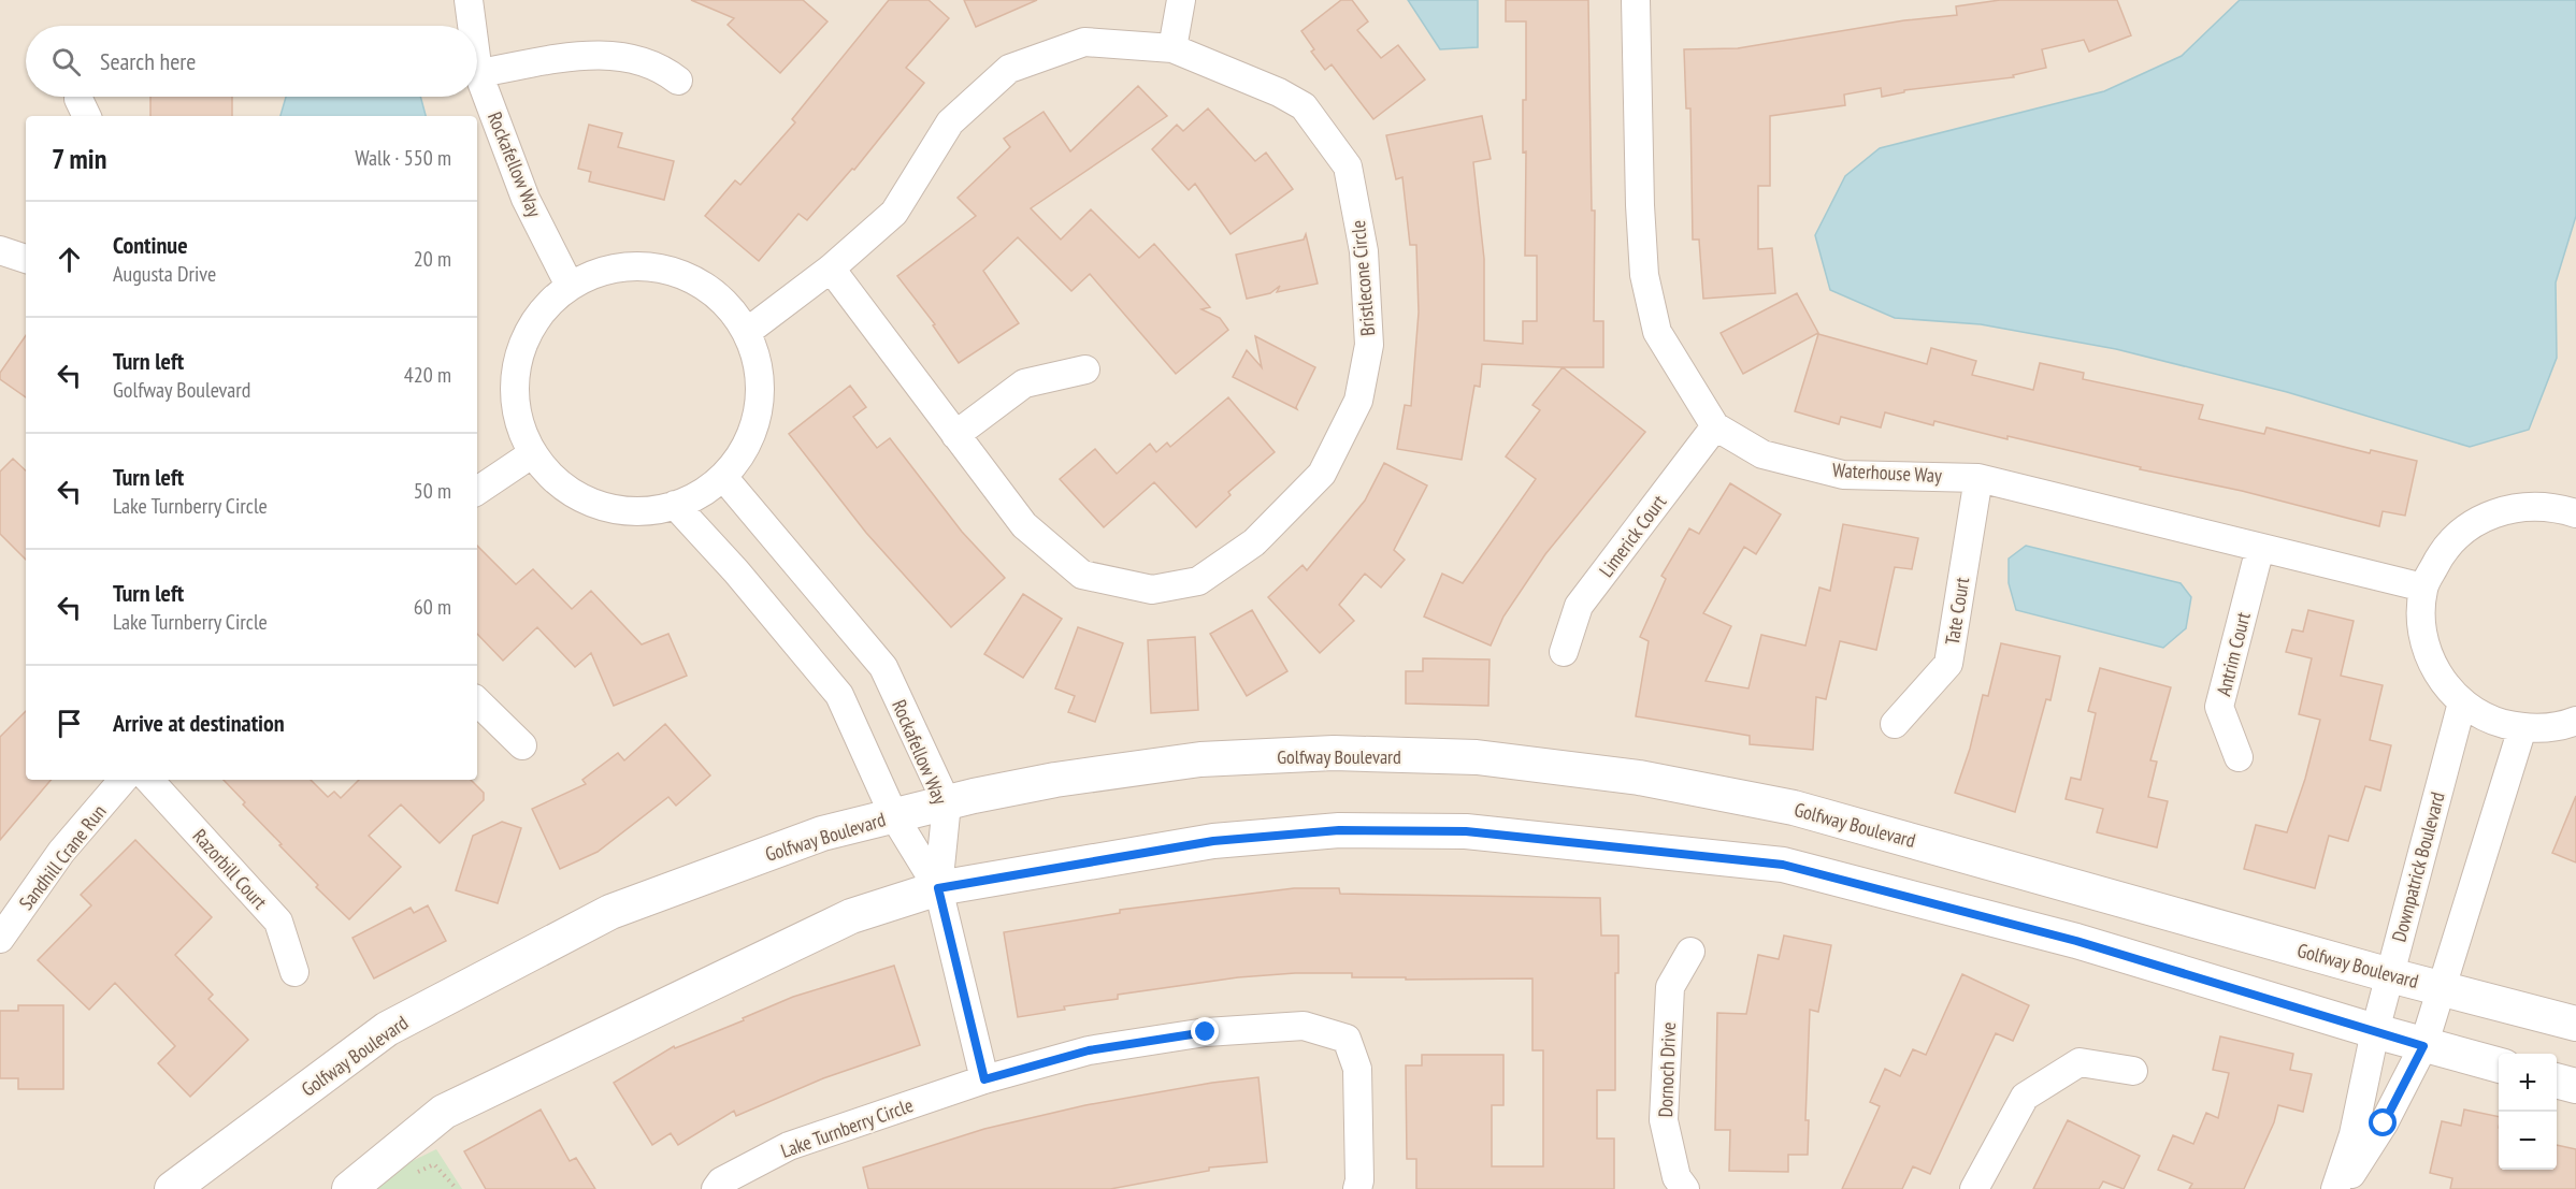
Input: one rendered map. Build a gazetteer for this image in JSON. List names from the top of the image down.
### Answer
{
  "streets": {
    "street": [
      "Rockafellow Way",
      "Bristlecone Circle",
      "Waterhouse Way",
      "Limerick Court",
      "Tate Court",
      "Antrim Court",
      "Golfway Boulevard",
      "Sandhill Crane Run",
      "Downpatrick Boulevard",
      "Razorbill Court",
      "Dornoch Drive",
      "Lake Turnberry Circle"
    ]
  },
  "crossings": [
    ["Rockafellow Way", "Golfway Boulevard"],
    ["Waterhouse Way", "Limerick Court"],
    ["Waterhouse Way", "Tate Court"],
    ["Waterhouse Way", "Antrim Court"],
    ["Golfway Boulevard", "Downpatrick Boulevard"]
  ],
  "page": {
    "search": "Search here",
    "heading": ["7 min", "Walk · 550 m"],
    "list": [
      ["Continue", "Augusta Drive", "20 m"],
      ["Turn left", "Golfway Boulevard", "420 m"],
      ["Turn left", "Lake Turnberry Circle", "50 m"],
      ["Turn left", "Lake Turnberry Circle", "60 m"],
      "Arrive at destination"
    ],
    "map_buttons": ["+", "−"]
  }
}
